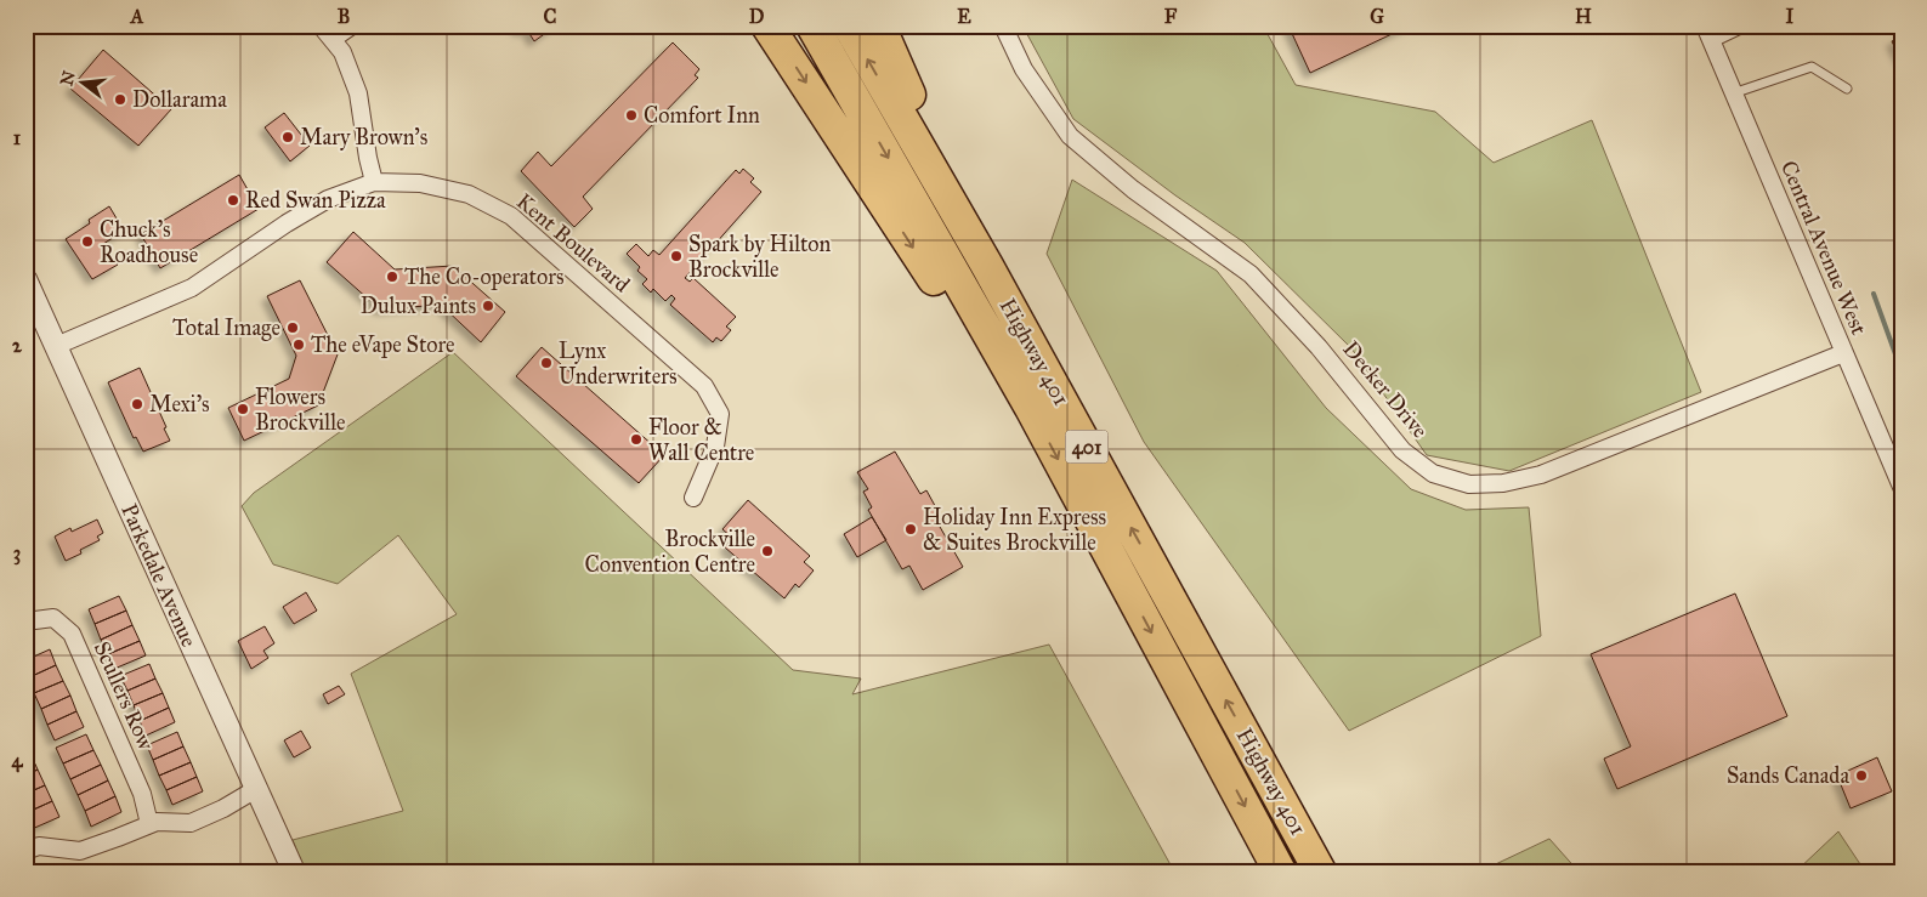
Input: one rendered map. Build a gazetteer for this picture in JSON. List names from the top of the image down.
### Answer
{
  "streets": {
    "highway": ["Highway 401", "401"],
    "street": [
      "Kent Boulevard",
      "Central Avenue West",
      "Decker Drive",
      "Parkedale Avenue",
      "Scullers Row"
    ]
  },
  "crossings": [
    ["Kent Boulevard", "Parkedale Avenue"],
    ["Central Avenue West", "Decker Drive"]
  ],
  "places": [
    "Dollarama",
    "Comfort Inn",
    "Mary Brown's",
    "Red Swan Pizza",
    "Chuck's Roadhouse",
    "Spark by Hilton Brockville",
    "The Co-operators",
    "Dulux Paints",
    "Total Image",
    "The eVape Store",
    "Lynx Underwriters",
    "Mexi's",
    "Flowers Brockville",
    "Floor & Wall Centre",
    "Holiday Inn Express & Suites Brockville",
    "Brockville Convention Centre",
    "Sands Canada"
  ],
  "north": "left",
  "grid": {
    "columns": [
      "A",
      "B",
      "C",
      "D",
      "E",
      "F",
      "G",
      "H",
      "I"
    ],
    "rows": [
      "1",
      "2",
      "3",
      "4"
    ]
  }
}
